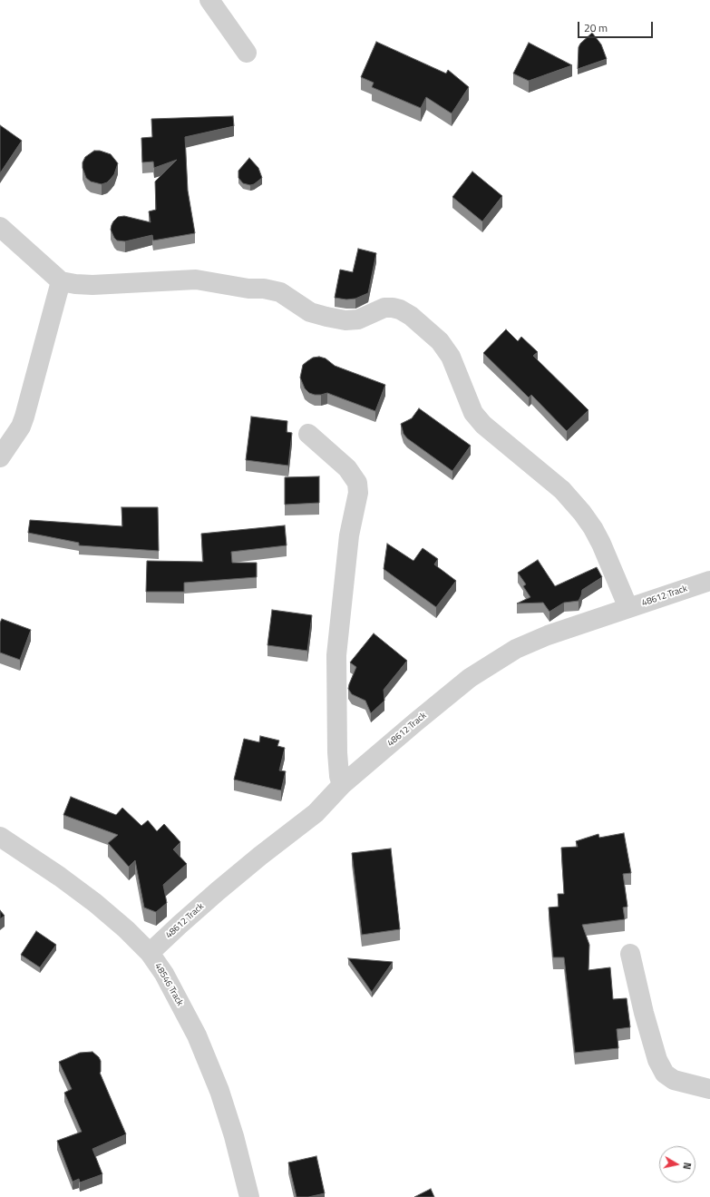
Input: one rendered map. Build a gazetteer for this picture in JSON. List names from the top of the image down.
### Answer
{
  "streets": {
    "street": ["48612 Track", "48546 Track"]
  },
  "crossings": [
    ["48612 Track", "48546 Track"]
  ],
  "scale_bar": "20 m",
  "north": "right"
}
